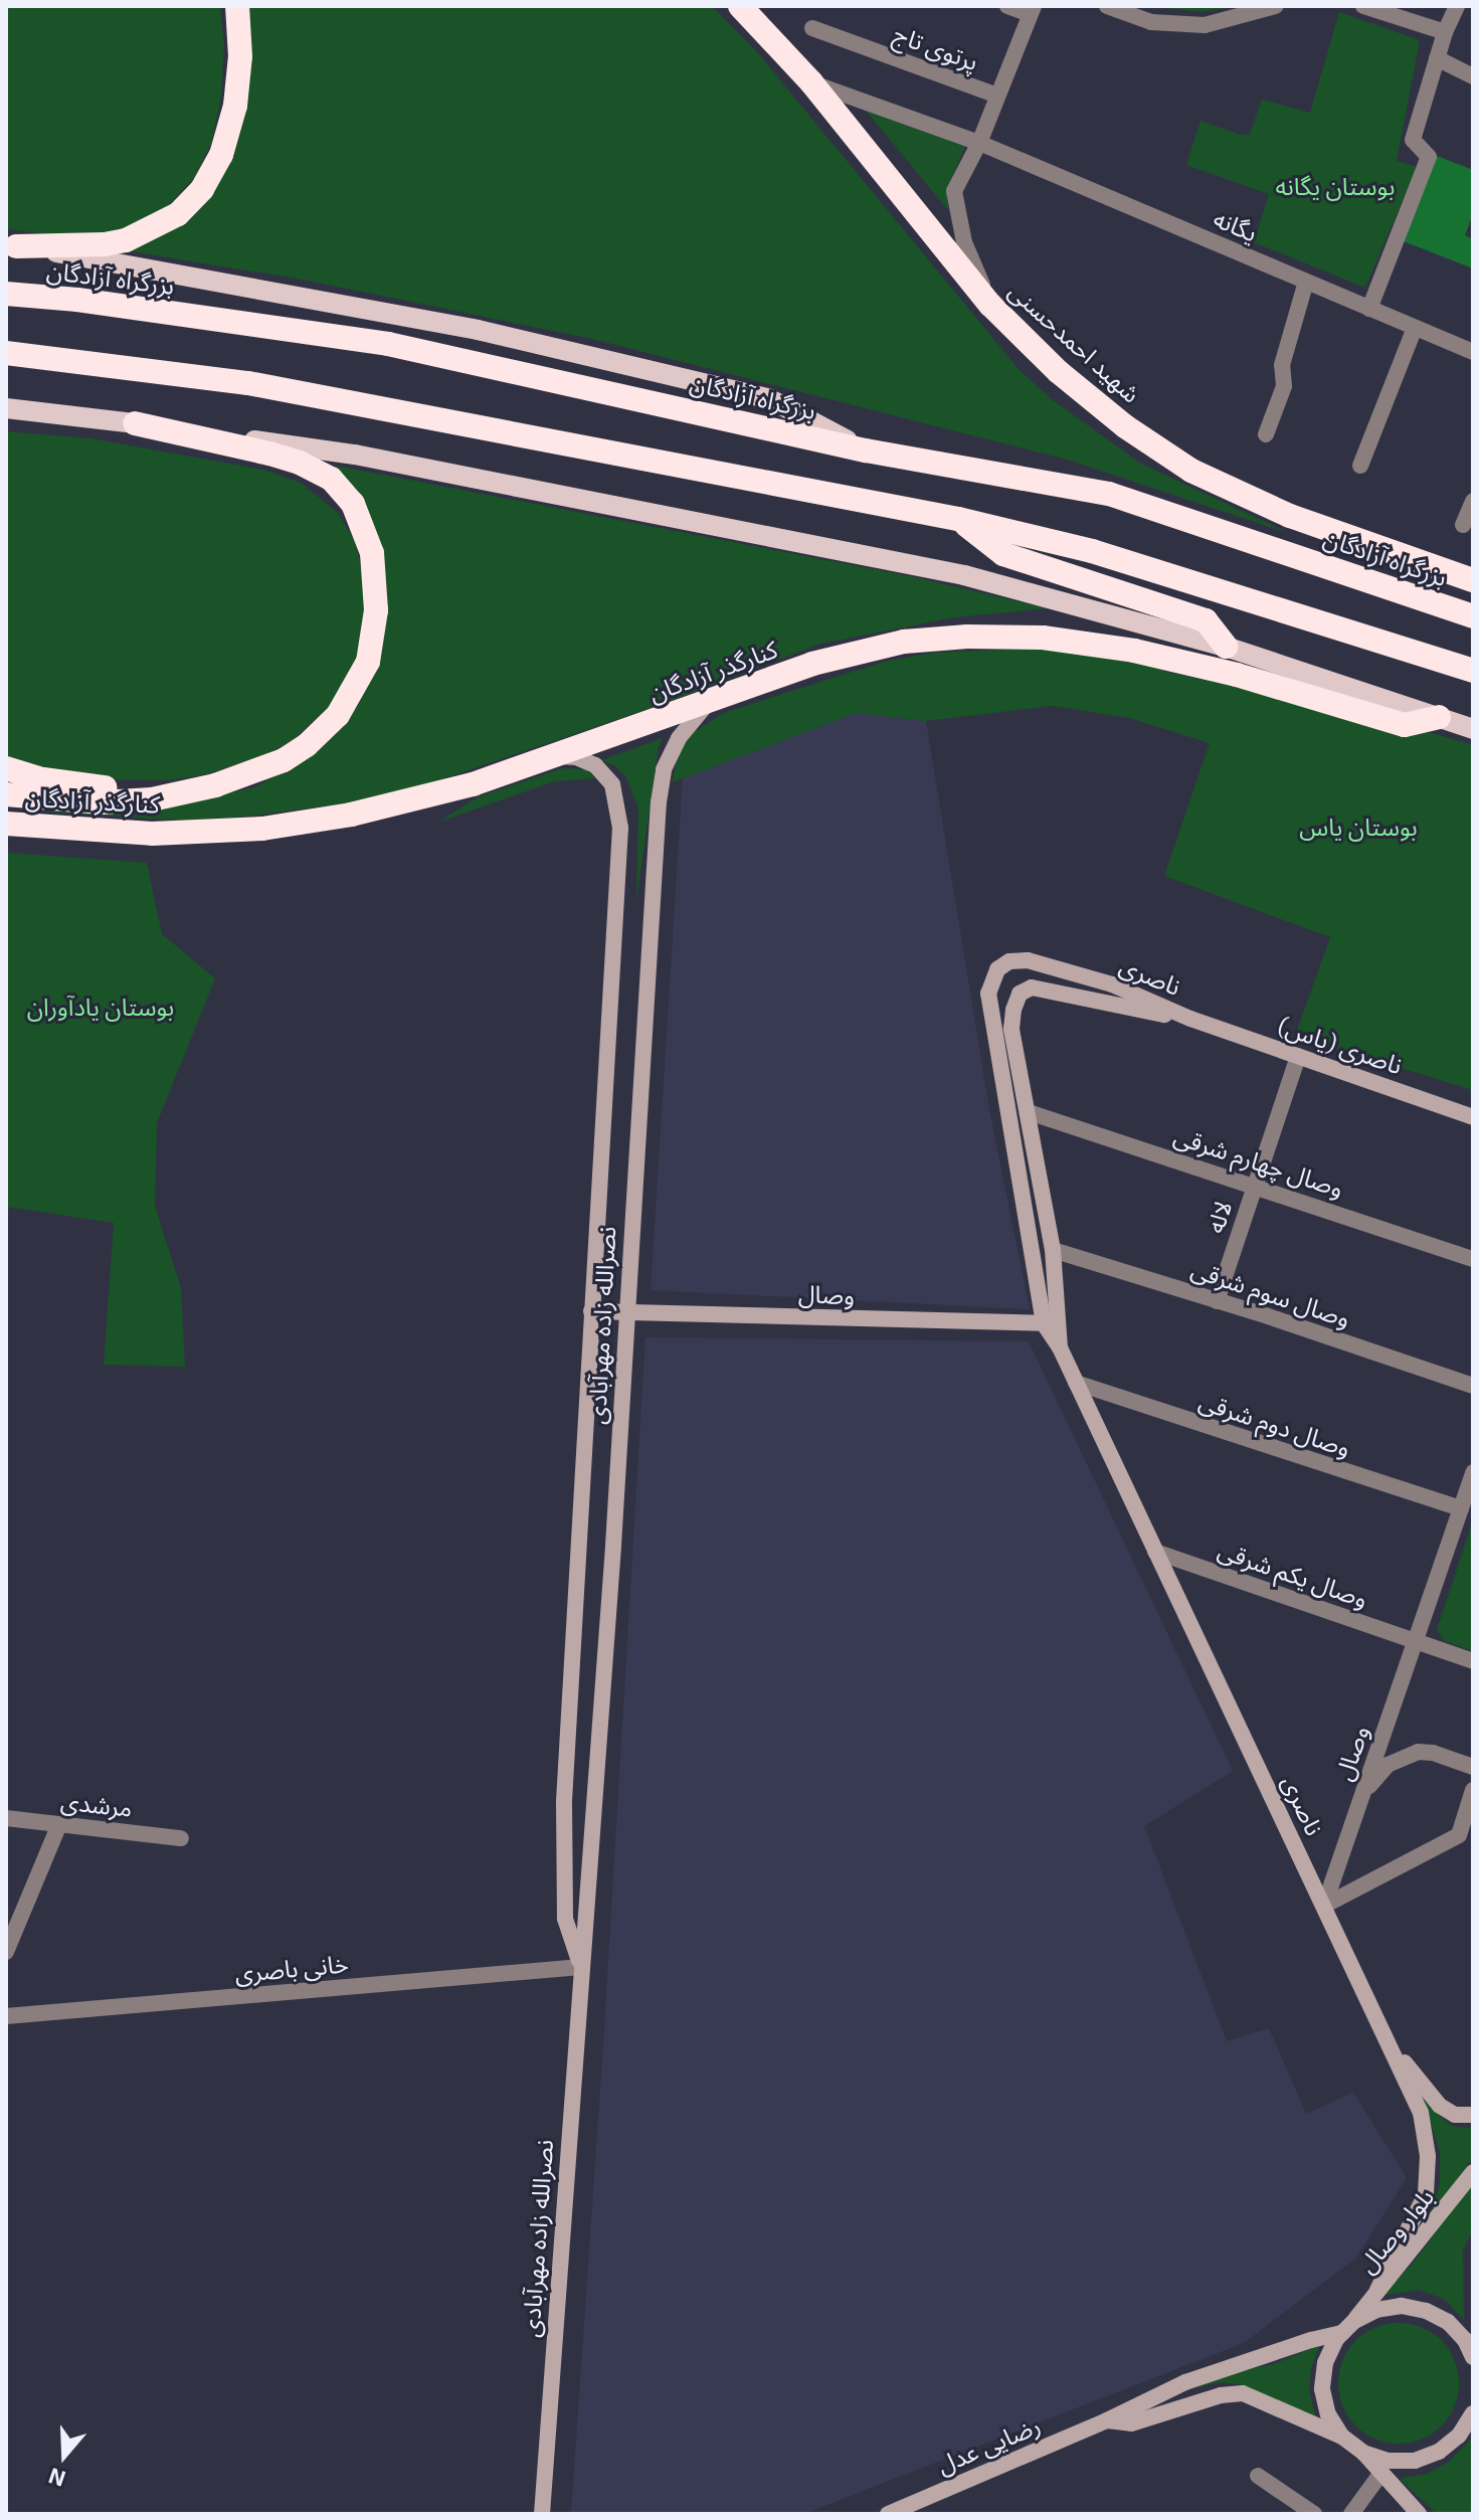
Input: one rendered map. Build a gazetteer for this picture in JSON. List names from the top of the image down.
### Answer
{
  "streets": {
    "highway": ["بزرگراه آزادگان", "شهید احمدحسنی", "کنارگذر آزادگان"],
    "street": [
      "پرتوی تاج",
      "یگانه",
      "ناصری",
      "ناصری (یاس)",
      "وصال چهارم شرقی",
      "لاله",
      "وصال سوم شرقی",
      "وصال",
      "نصرالله زاده مهرآبادی",
      "وصال دوم شرقی",
      "وصال یکم شرقی",
      "مرشدی",
      "خانی باصری",
      "بلوار وصال",
      "رضایی عدل"
    ]
  },
  "crossings": [
    ["یگانه", "شهید احمدحسنی"],
    ["کنارگذر آزادگان", "نصرالله زاده مهرآبادی"],
    ["ناصری", "ناصری (یاس)"],
    ["ناصری", "وصال چهارم شرقی"],
    ["ناصری", "وصال سوم شرقی"],
    ["ناصری", "وصال"],
    ["ناصری", "وصال دوم شرقی"],
    ["ناصری", "وصال یکم شرقی"],
    ["ناصری", "بلوار وصال"],
    ["ناصری (یاس)", "لاله"],
    ["وصال چهارم شرقی", "لاله"],
    ["لاله", "وصال سوم شرقی"],
    ["وصال", "نصرالله زاده مهرآبادی"],
    ["وصال", "وصال دوم شرقی"],
    ["وصال", "وصال یکم شرقی"],
    ["نصرالله زاده مهرآبادی", "خانی باصری"],
    ["بلوار وصال", "رضایی عدل"]
  ],
  "parks": ["بوستان یگانه", "بوستان یاس", "بوستان یادآوران"],
  "north": "bottom"
}
